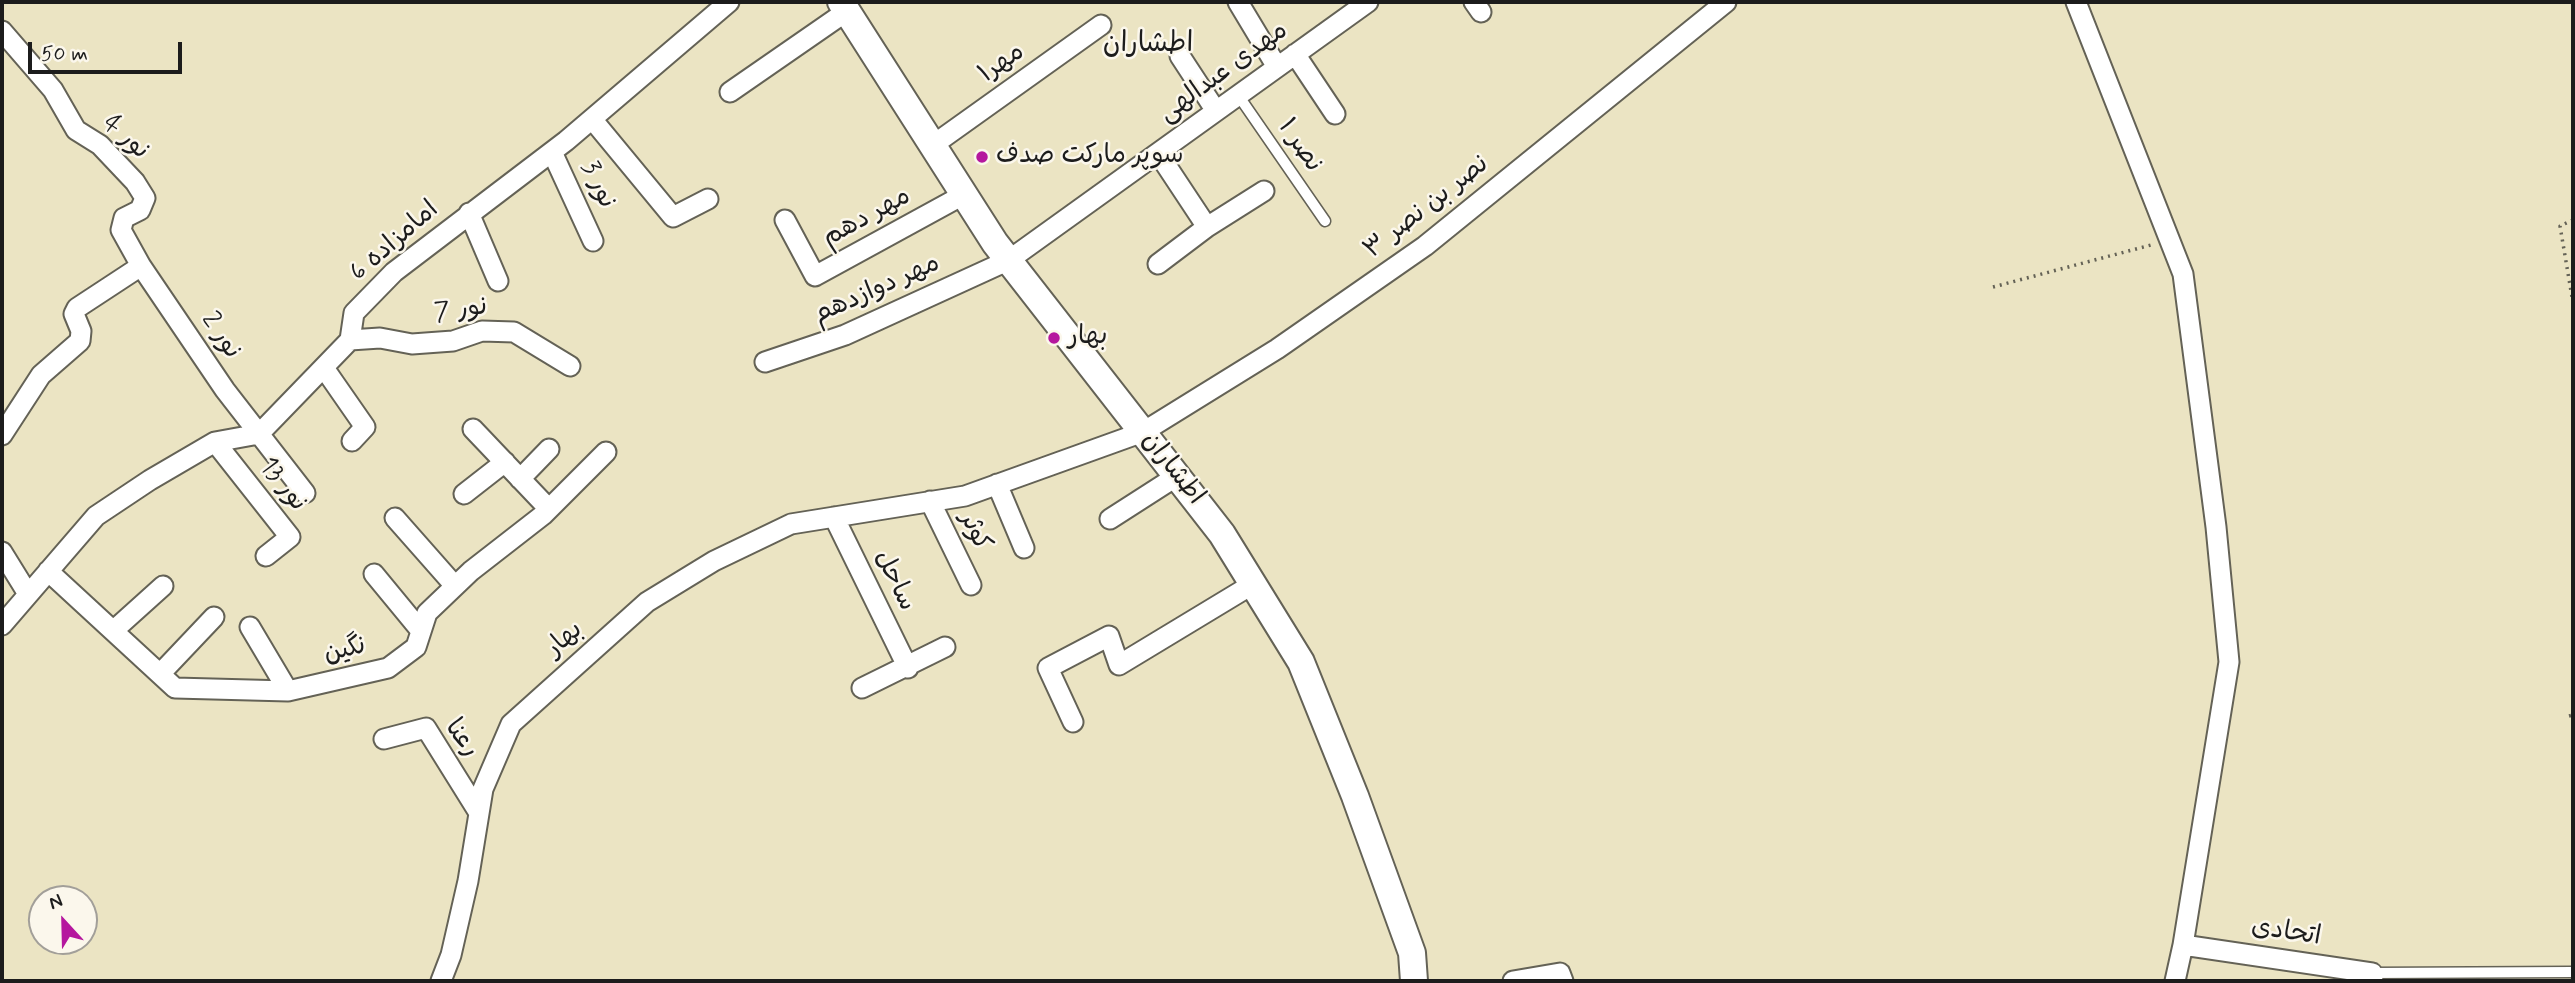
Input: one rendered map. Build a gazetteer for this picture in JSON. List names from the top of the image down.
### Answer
{
  "streets": {
    "street": [
      "مهر۱",
      "مهدی عبدالهی",
      "نور 4",
      "نور 3",
      "نصر بن نصر ۳",
      "مهر دهم",
      "امامزاده 6",
      "مهر دوازدهم",
      "نور 7",
      "نور 2",
      "اطشاران",
      "نور 13",
      "کوثر",
      "ساحل",
      "بهار",
      "نگین",
      "رعنا",
      "اتحادی"
    ],
    "lane": ["نصر ۱"]
  },
  "crossings": [
    ["مهر۱", "اطشاران"],
    ["مهدی عبدالهی", "نصر ۱"],
    ["مهدی عبدالهی", "مهر دوازدهم"],
    ["مهدی عبدالهی", "اطشاران"],
    ["نور 4", "نور 2"],
    ["نور 3", "امامزاده 6"],
    ["نصر بن نصر ۳", "اطشاران"],
    ["نصر بن نصر ۳", "بهار"],
    ["مهر دهم", "اطشاران"],
    ["امامزاده 6", "نور 7"],
    ["امامزاده 6", "نور 2"],
    ["مهر دوازدهم", "اطشاران"],
    ["اطشاران", "بهار"],
    ["کوثر", "بهار"],
    ["ساحل", "بهار"],
    ["بهار", "رعنا"]
  ],
  "districts": ["اطشاران"],
  "places": ["سوپر مارکت صدف", "بهار"],
  "scale_bar": "50 m",
  "north": "top"
}
